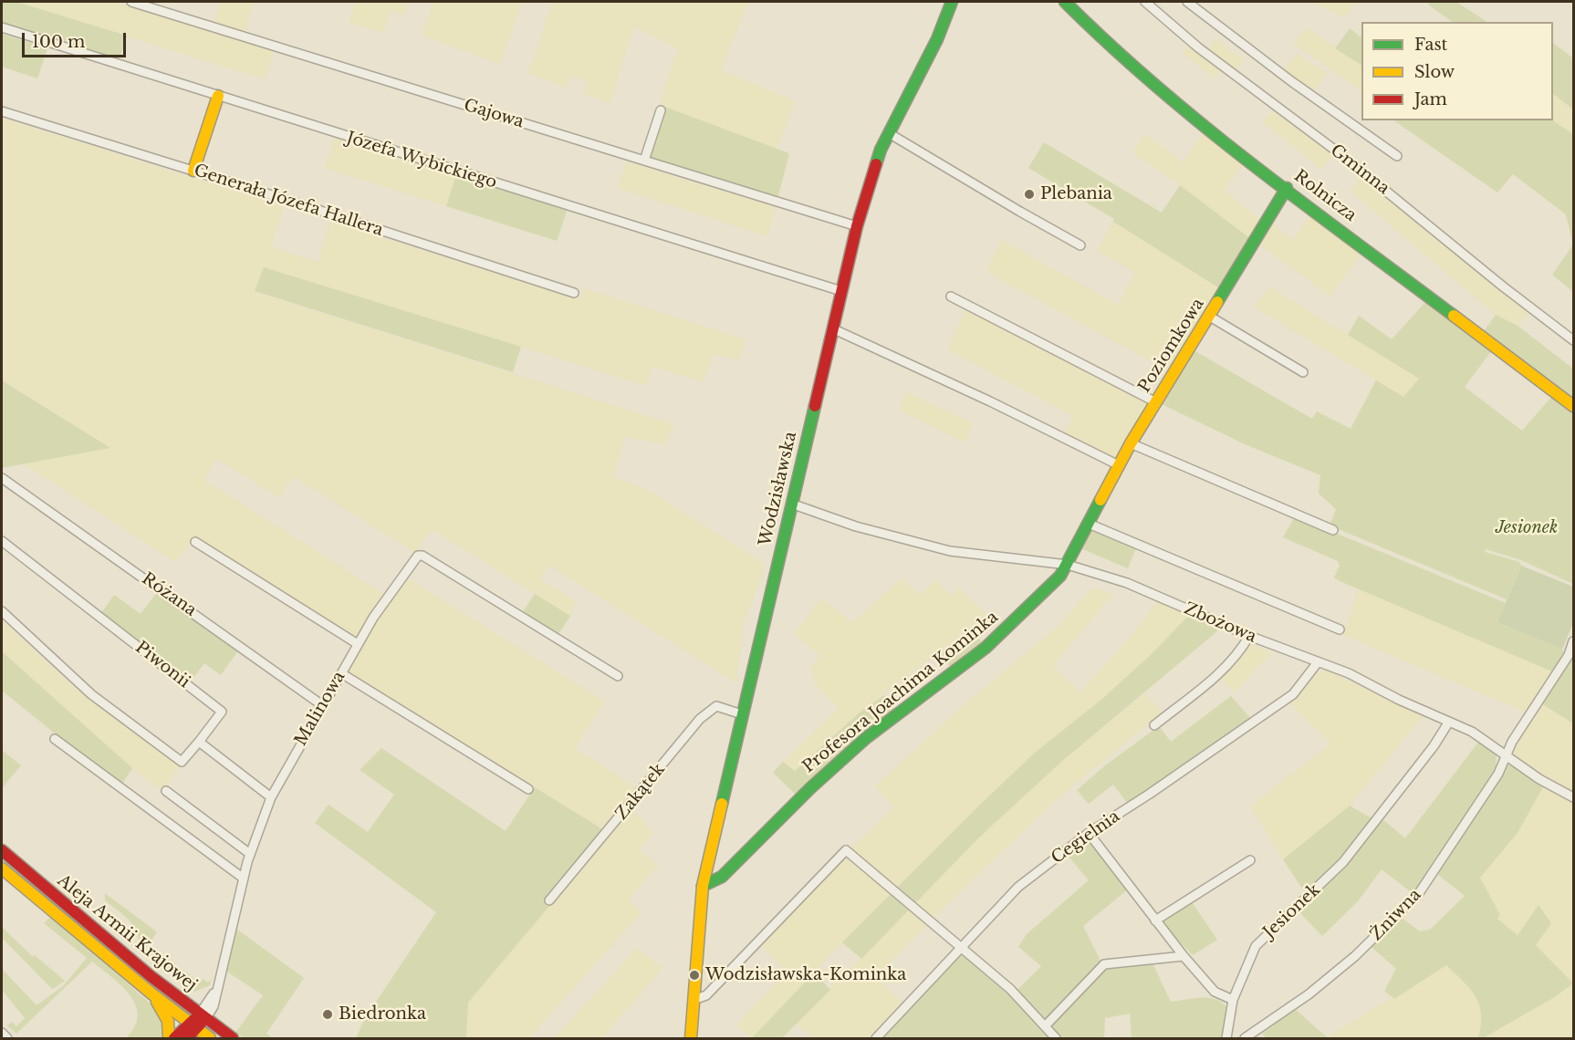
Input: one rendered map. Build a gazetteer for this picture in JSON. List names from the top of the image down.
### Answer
{
  "streets": {
    "street": [
      "Gajowa",
      "Józefa Wybickiego",
      "Gminna",
      "Rolnicza",
      "Generała Józefa Hallera",
      "Poziomkowa",
      "Wodzisławska",
      "Różana",
      "Zbożowa",
      "Piwonii",
      "Profesora Joachima Kominka",
      "Malinowa",
      "Zakątek",
      "Cegielnia",
      "Jesionek",
      "Żniwna",
      "Aleja Armii Krajowej"
    ]
  },
  "crossings": [
    ["Gajowa", "Wodzisławska"],
    ["Józefa Wybickiego", "Wodzisławska"],
    ["Rolnicza", "Poziomkowa"],
    ["Poziomkowa", "Zbożowa"],
    ["Poziomkowa", "Profesora Joachima Kominka"],
    ["Wodzisławska", "Zbożowa"],
    ["Wodzisławska", "Profesora Joachima Kominka"],
    ["Wodzisławska", "Zakątek"],
    ["Różana", "Malinowa"],
    ["Zbożowa", "Profesora Joachima Kominka"],
    ["Zbożowa", "Cegielnia"],
    ["Zbożowa", "Jesionek"],
    ["Zbożowa", "Żniwna"],
    ["Malinowa", "Aleja Armii Krajowej"]
  ],
  "parks": ["Jesionek"],
  "places": ["Plebania", "Wodzisławska-Kominka", "Biedronka"],
  "legend": ["Fast", "Slow", "Jam"],
  "scale_bar": "100 m"
}
